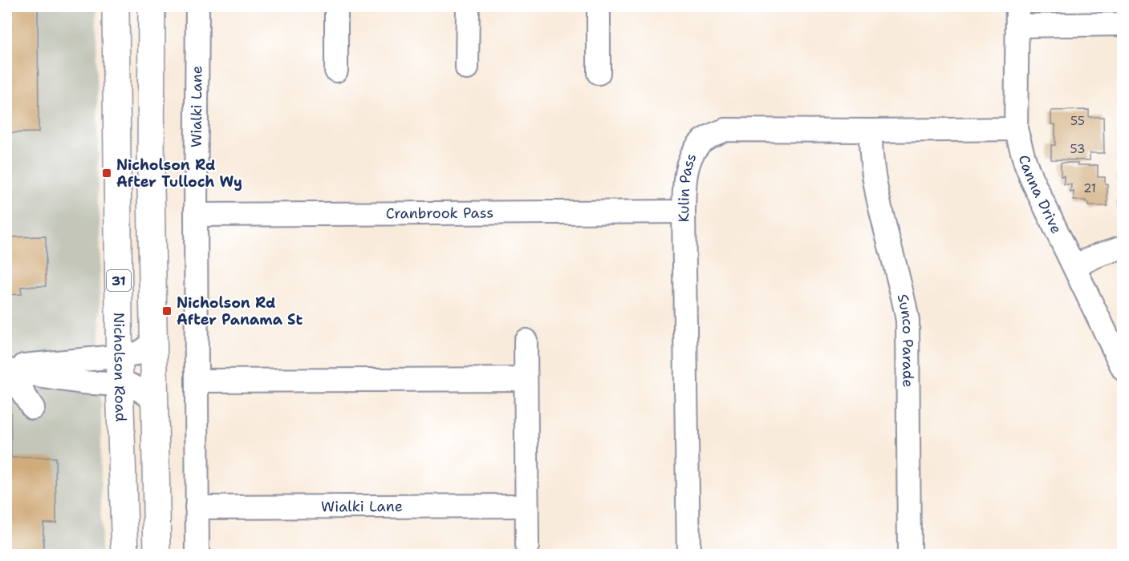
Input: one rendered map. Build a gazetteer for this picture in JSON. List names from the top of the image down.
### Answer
{
  "streets": {
    "main road": ["31", "Nicholson Road"],
    "street": [
      "Wialki Lane",
      "Kulin Pass",
      "Canna Drive",
      "Cranbrook Pass",
      "Sunco Parade"
    ]
  },
  "crossings": [
    ["Wialki Lane", "Cranbrook Pass"],
    ["Kulin Pass", "Canna Drive"],
    ["Kulin Pass", "Cranbrook Pass"],
    ["Kulin Pass", "Sunco Parade"]
  ],
  "places": {
    "transit": ["Nicholson Rd After Tulloch Wy", "Nicholson Rd After Panama St"]
  },
  "house_numbers": ["55", "53", "21"]
}
